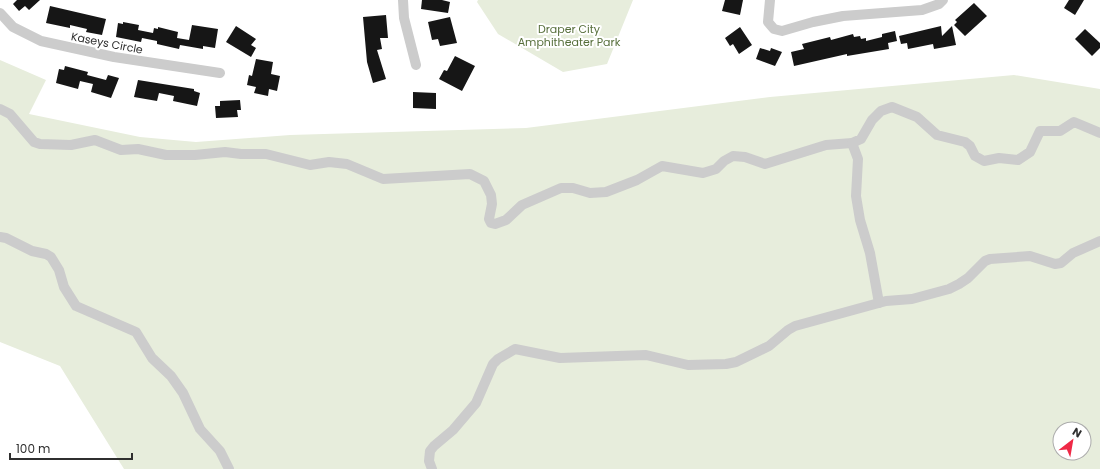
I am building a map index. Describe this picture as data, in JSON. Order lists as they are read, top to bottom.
{
  "streets": {
    "street": ["Kaseys Circle"]
  },
  "parks": ["Draper City Amphitheater Park"],
  "scale_bar": "100 m",
  "north": "top right"
}
